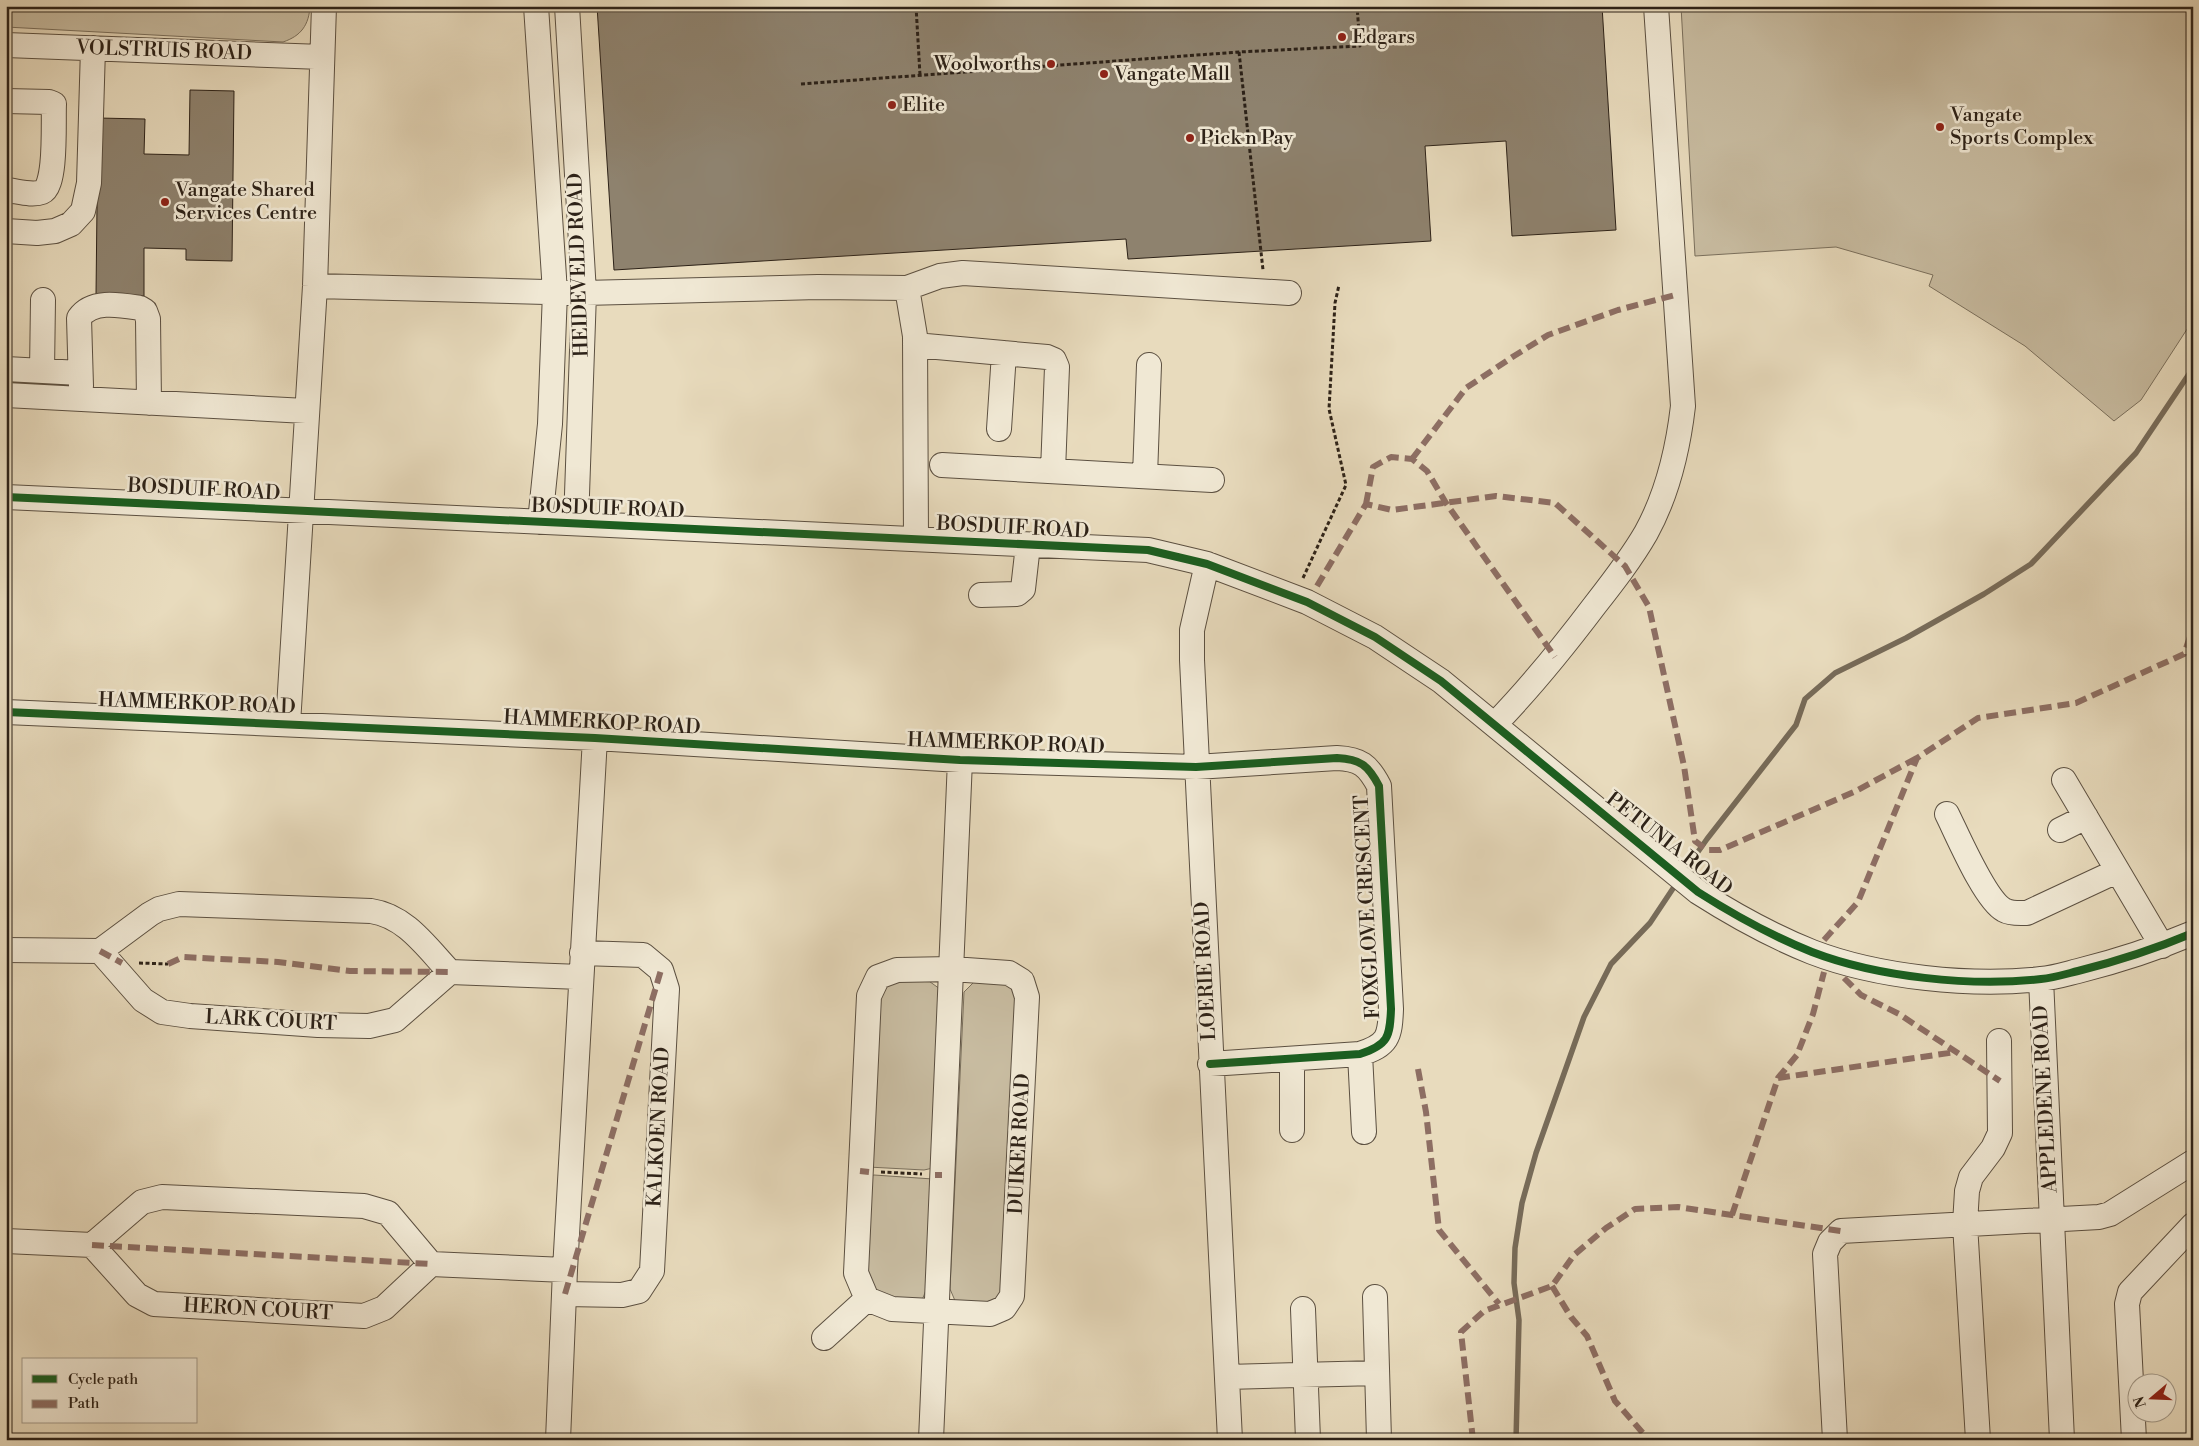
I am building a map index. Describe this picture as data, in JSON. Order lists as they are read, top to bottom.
{
  "streets": {
    "street": [
      "VOLSTRUIS ROAD",
      "HEIDEVELD ROAD",
      "BOSDUIF ROAD",
      "HAMMERKOP ROAD",
      "PETUNIA ROAD",
      "FOXGLOVE CRESCENT",
      "LOERIE ROAD",
      "LARK COURT",
      "APPLEDENE ROAD",
      "KALKOEN ROAD",
      "DUIKER ROAD",
      "HERON COURT"
    ]
  },
  "crossings": [
    ["HEIDEVELD ROAD", "BOSDUIF ROAD"],
    ["BOSDUIF ROAD", "PETUNIA ROAD"],
    ["BOSDUIF ROAD", "LOERIE ROAD"],
    ["HAMMERKOP ROAD", "FOXGLOVE CRESCENT"],
    ["HAMMERKOP ROAD", "LOERIE ROAD"],
    ["PETUNIA ROAD", "LOERIE ROAD"],
    ["PETUNIA ROAD", "APPLEDENE ROAD"],
    ["FOXGLOVE CRESCENT", "LOERIE ROAD"]
  ],
  "places": [
    "Edgars",
    "Woolworths",
    "Vangate Mall",
    "Elite",
    "Vangate Sports Complex",
    "Pick n Pay",
    "Vangate Shared Services Centre"
  ],
  "legend": ["Cycle path", "Path"],
  "north": "left"
}
